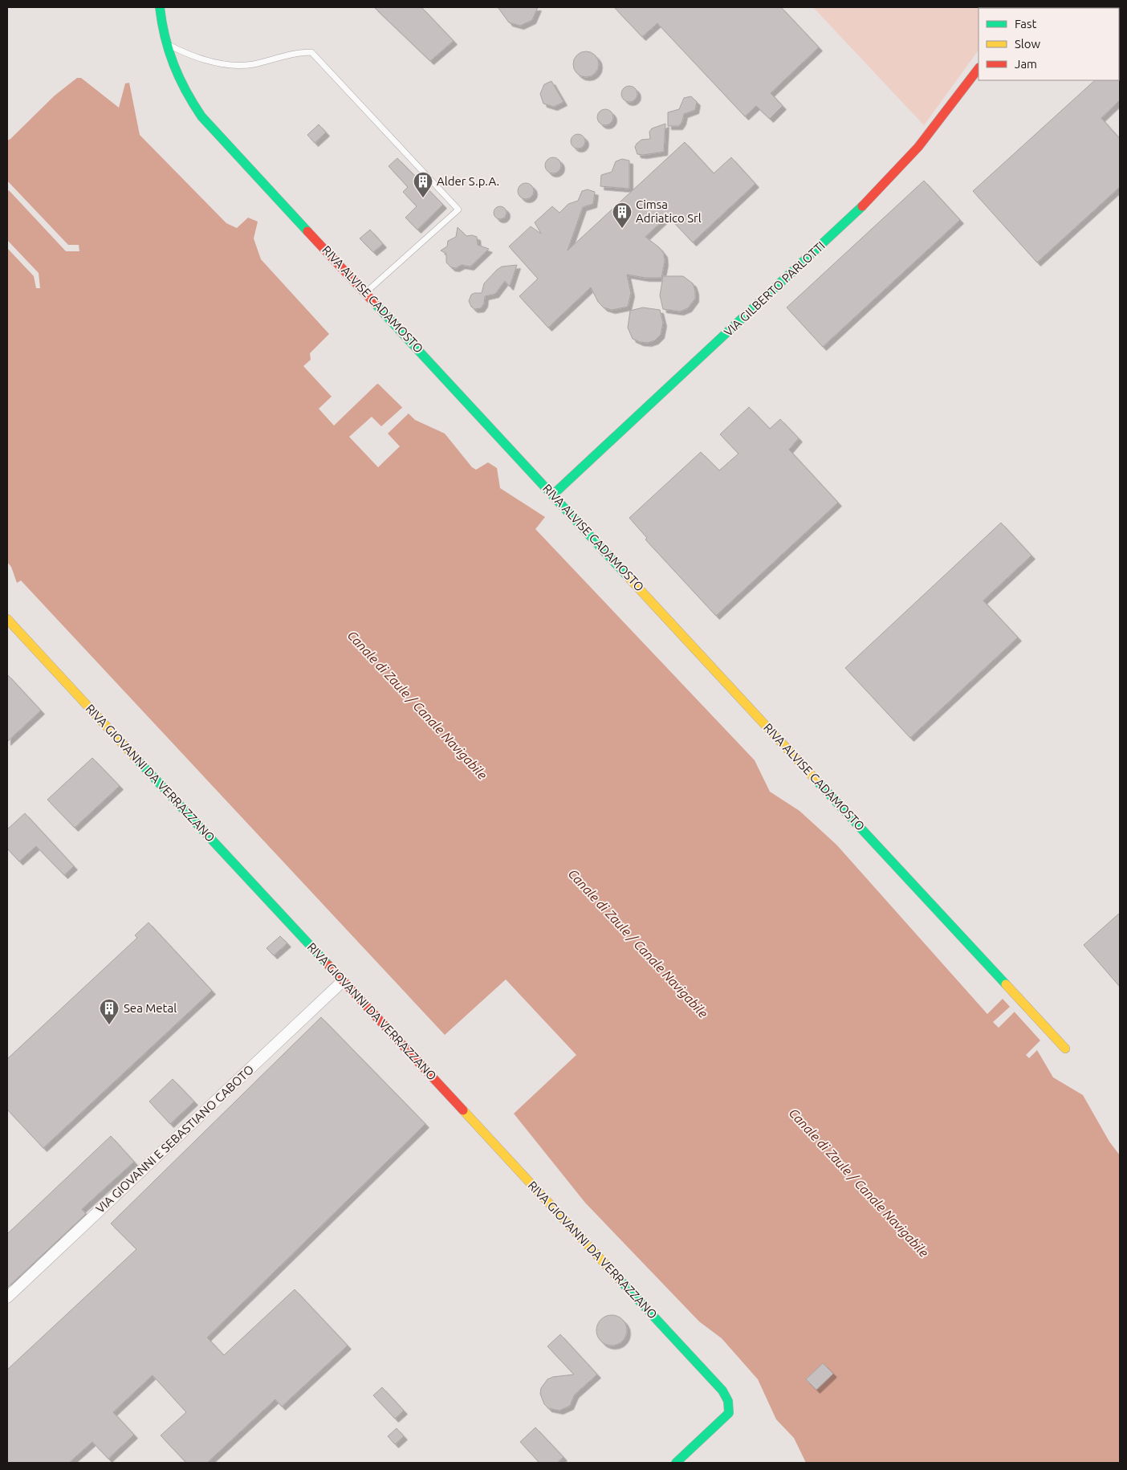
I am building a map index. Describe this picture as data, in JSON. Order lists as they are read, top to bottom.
{
  "streets": {
    "street": [
      "VIA GILBERTO PARLOTTI",
      "RIVA ALVISE CADAMOSTO",
      "RIVA GIOVANNI DA VERRAZZANO",
      "VIA GIOVANNI E SEBASTIANO CABOTO"
    ]
  },
  "crossings": [
    ["VIA GILBERTO PARLOTTI", "RIVA ALVISE CADAMOSTO"],
    ["RIVA GIOVANNI DA VERRAZZANO", "VIA GIOVANNI E SEBASTIANO CABOTO"]
  ],
  "water": ["Canale di Zaule / Canale Navigabile"],
  "places": {
    "building": ["Alder S.p.A.", "Cimsa Adriatico Srl", "Sea Metal"]
  },
  "legend": ["Fast", "Slow", "Jam"]
}
